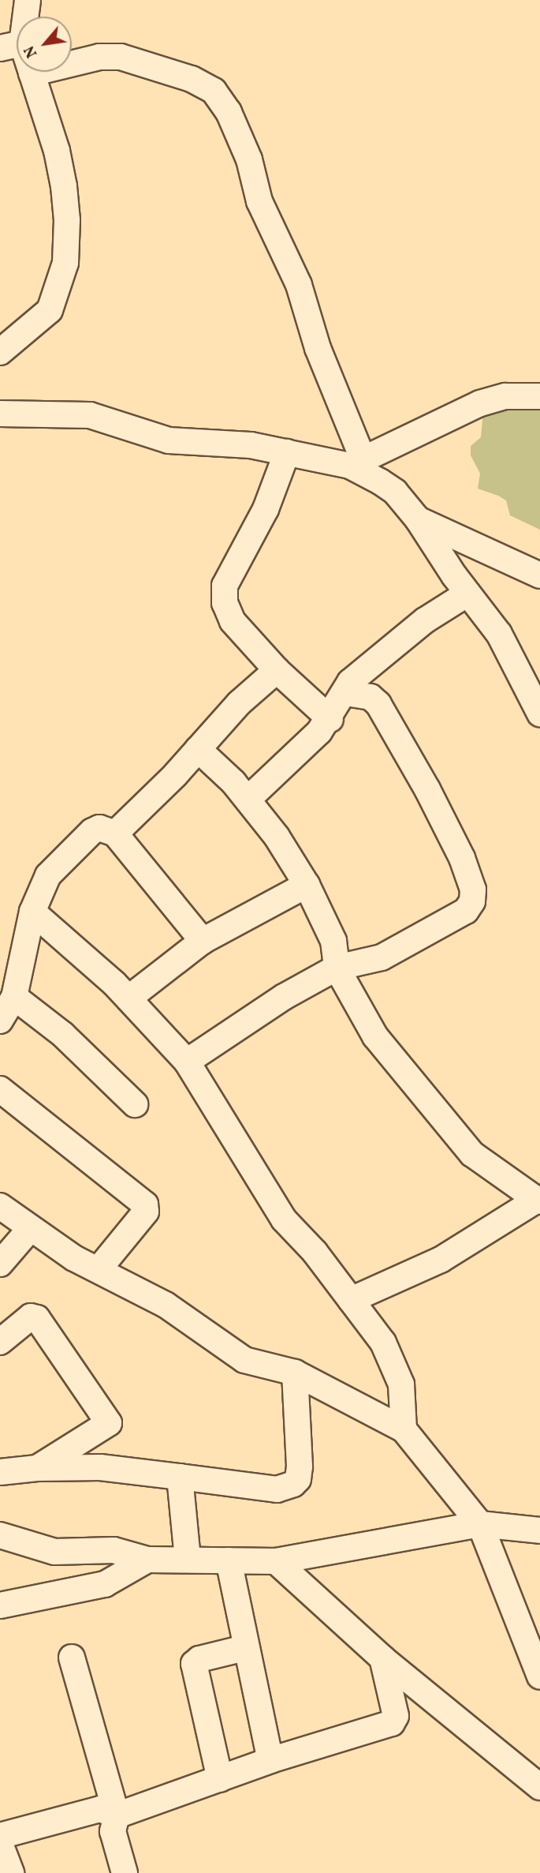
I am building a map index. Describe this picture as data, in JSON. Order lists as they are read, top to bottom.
{
  "north": "bottom left"
}
